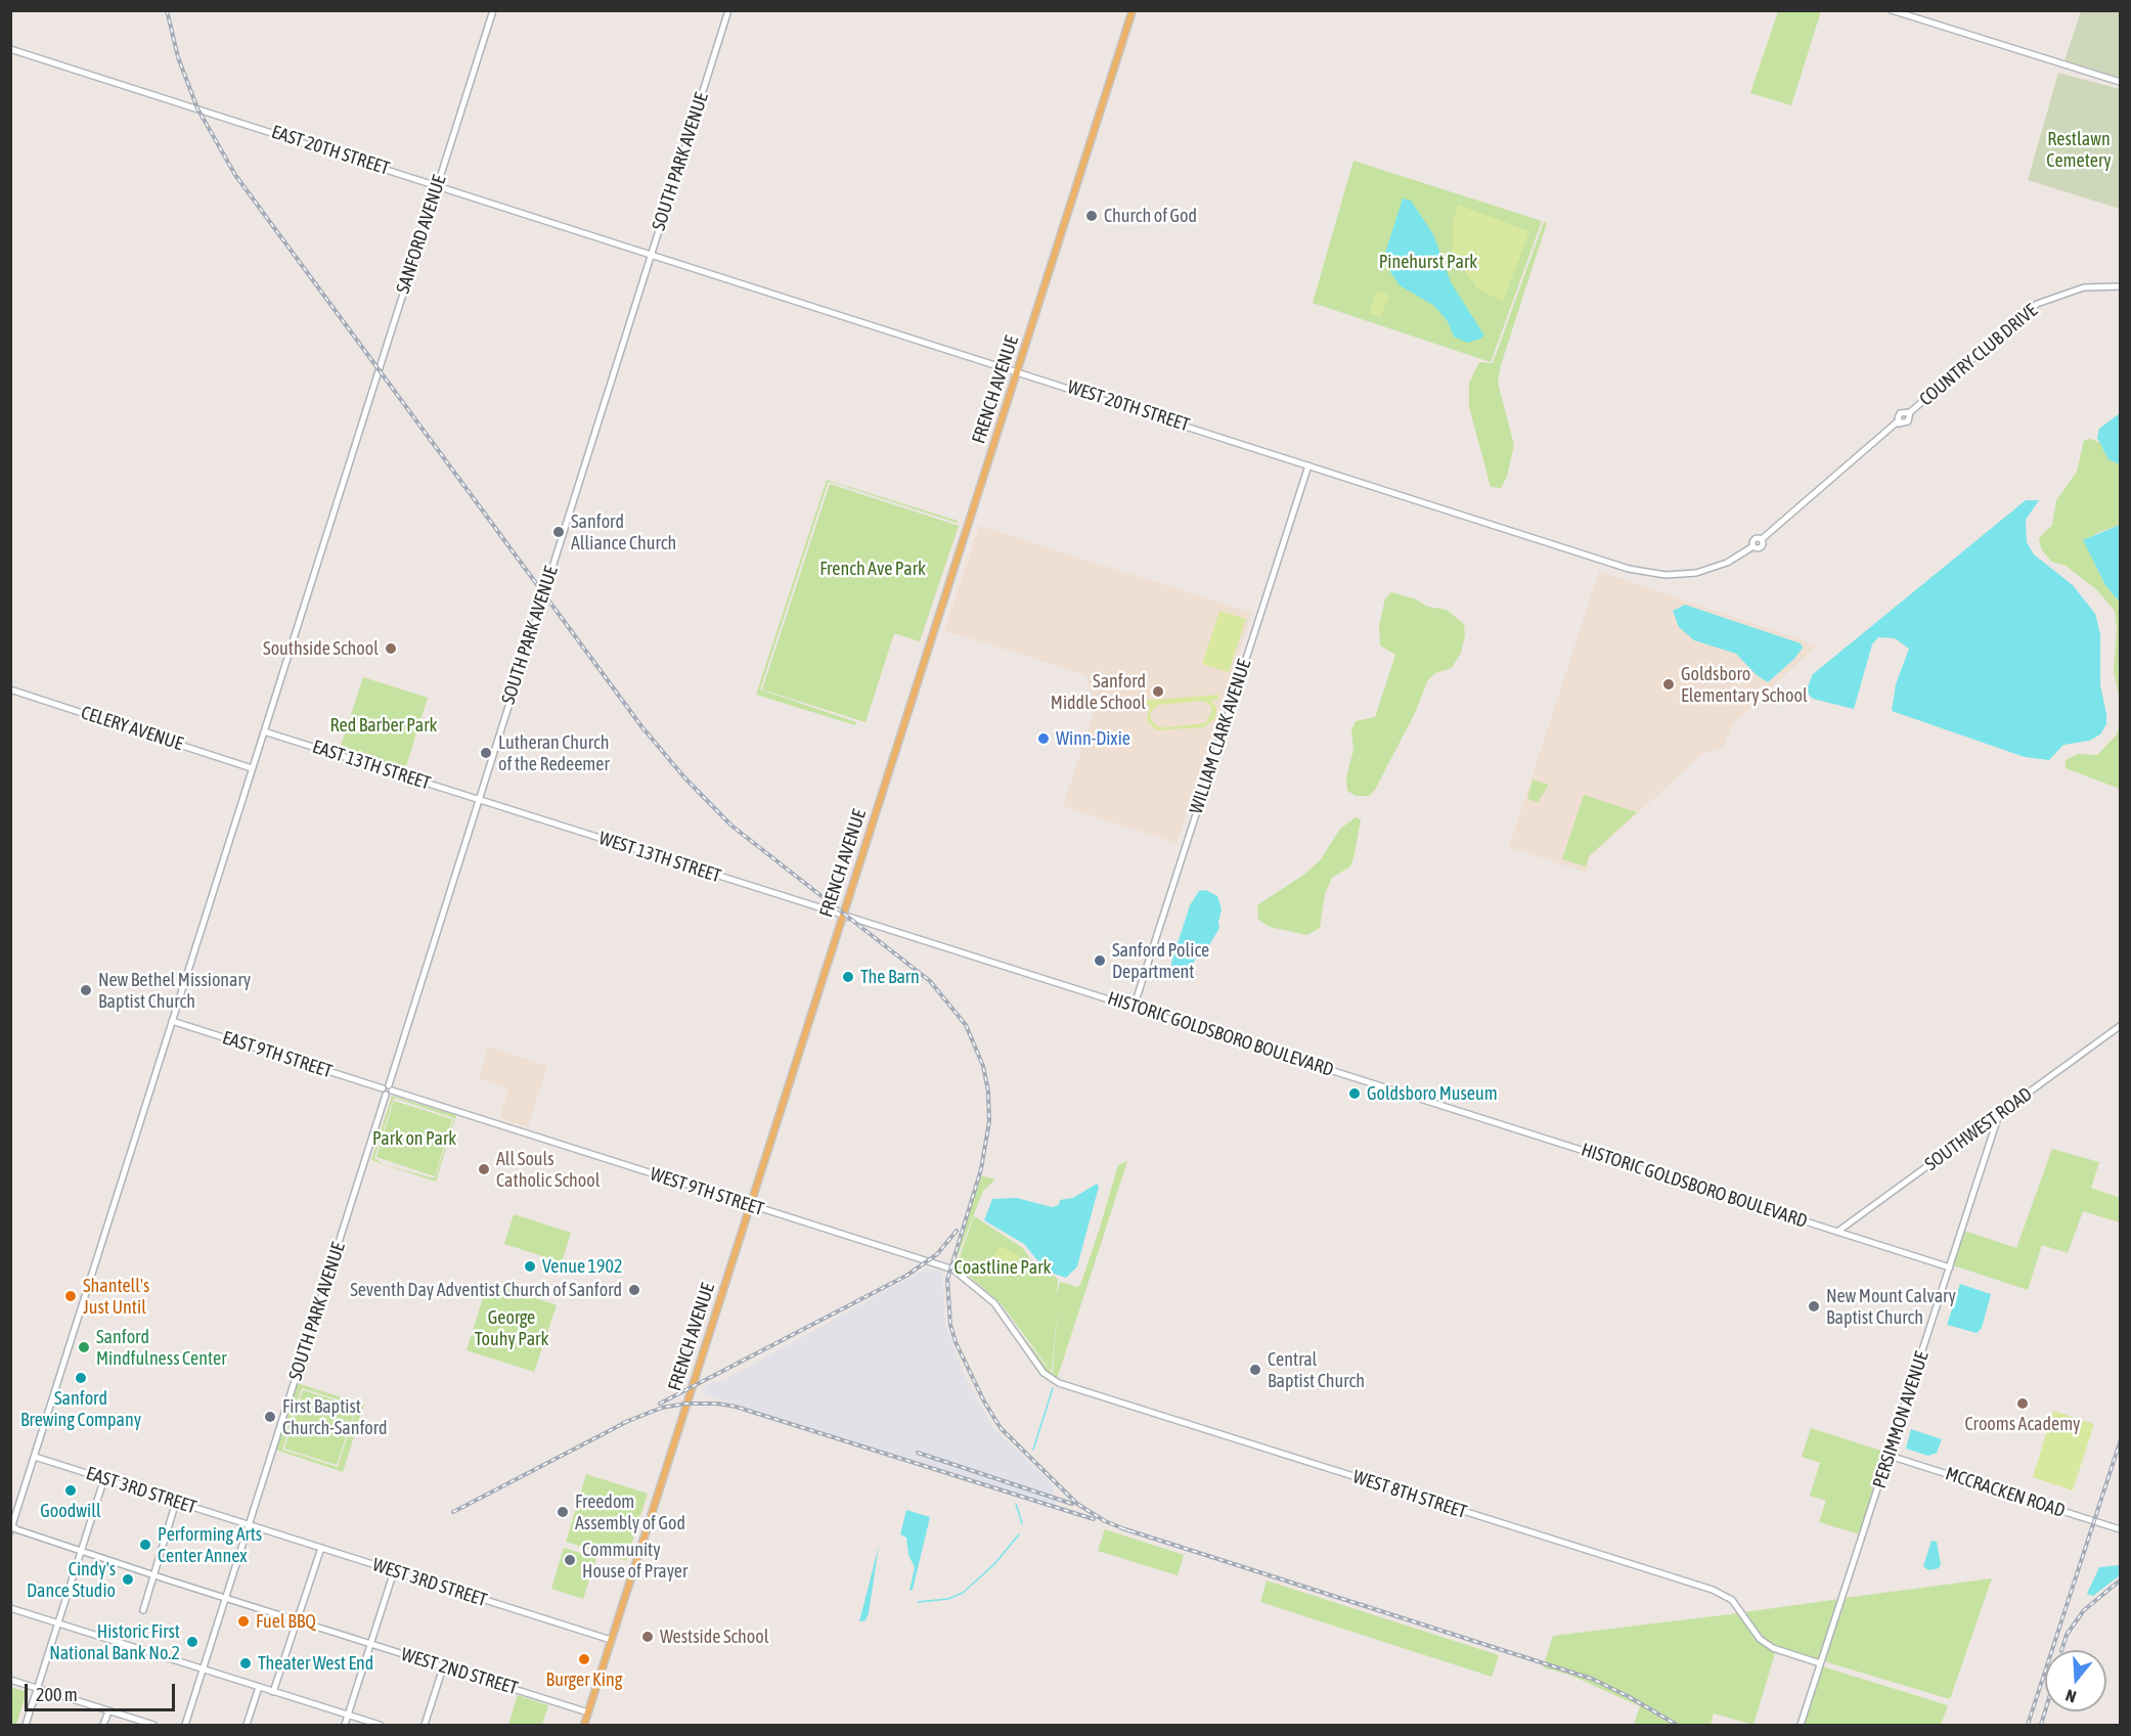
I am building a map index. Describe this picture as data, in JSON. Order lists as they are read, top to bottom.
{
  "streets": {
    "main road": ["FRENCH AVENUE"],
    "street": [
      "EAST 20TH STREET",
      "SOUTH PARK AVENUE",
      "SANFORD AVENUE",
      "COUNTRY CLUB DRIVE",
      "WEST 20TH STREET",
      "CELERY AVENUE",
      "WILLIAM CLARK AVENUE",
      "EAST 13TH STREET",
      "WEST 13TH STREET",
      "HISTORIC GOLDSBORO BOULEVARD",
      "EAST 9TH STREET",
      "SOUTHWEST ROAD",
      "WEST 9TH STREET",
      "PERSIMMON AVENUE",
      "EAST 3RD STREET",
      "MCCRACKEN ROAD",
      "WEST 8TH STREET",
      "WEST 3RD STREET",
      "WEST 2ND STREET"
    ]
  },
  "crossings": [
    ["EAST 20TH STREET", "SOUTH PARK AVENUE"],
    ["EAST 20TH STREET", "SANFORD AVENUE"],
    ["EAST 20TH STREET", "WEST 20TH STREET"],
    ["SOUTH PARK AVENUE", "WEST 20TH STREET"],
    ["SOUTH PARK AVENUE", "EAST 13TH STREET"],
    ["SOUTH PARK AVENUE", "WEST 13TH STREET"],
    ["SOUTH PARK AVENUE", "EAST 9TH STREET"],
    ["SOUTH PARK AVENUE", "WEST 9TH STREET"],
    ["SOUTH PARK AVENUE", "EAST 3RD STREET"],
    ["SOUTH PARK AVENUE", "WEST 3RD STREET"],
    ["SOUTH PARK AVENUE", "WEST 2ND STREET"],
    ["SANFORD AVENUE", "CELERY AVENUE"],
    ["SANFORD AVENUE", "EAST 13TH STREET"],
    ["SANFORD AVENUE", "EAST 9TH STREET"],
    ["SANFORD AVENUE", "EAST 3RD STREET"],
    ["SANFORD AVENUE", "WEST 2ND STREET"],
    ["COUNTRY CLUB DRIVE", "WEST 20TH STREET"],
    ["FRENCH AVENUE", "WEST 20TH STREET"],
    ["FRENCH AVENUE", "WEST 13TH STREET"],
    ["FRENCH AVENUE", "HISTORIC GOLDSBORO BOULEVARD"],
    ["FRENCH AVENUE", "WEST 9TH STREET"],
    ["FRENCH AVENUE", "WEST 3RD STREET"],
    ["FRENCH AVENUE", "WEST 2ND STREET"],
    ["WEST 20TH STREET", "WILLIAM CLARK AVENUE"],
    ["WILLIAM CLARK AVENUE", "HISTORIC GOLDSBORO BOULEVARD"],
    ["EAST 13TH STREET", "WEST 13TH STREET"],
    ["WEST 13TH STREET", "HISTORIC GOLDSBORO BOULEVARD"],
    ["HISTORIC GOLDSBORO BOULEVARD", "SOUTHWEST ROAD"],
    ["HISTORIC GOLDSBORO BOULEVARD", "PERSIMMON AVENUE"],
    ["EAST 9TH STREET", "WEST 9TH STREET"],
    ["SOUTHWEST ROAD", "PERSIMMON AVENUE"],
    ["WEST 9TH STREET", "WEST 8TH STREET"],
    ["PERSIMMON AVENUE", "MCCRACKEN ROAD"],
    ["PERSIMMON AVENUE", "WEST 8TH STREET"],
    ["EAST 3RD STREET", "WEST 3RD STREET"]
  ],
  "parks": [
    "Restlawn Cemetery",
    "Pinehurst Park",
    "French Ave Park",
    "Red Barber Park",
    "Park on Park",
    "Coastline Park",
    "George Touhy Park"
  ],
  "places": [
    "Church of God",
    "Sanford Alliance Church",
    "Southside School",
    "Goldsboro Elementary School",
    "Sanford Middle School",
    "Winn-Dixie",
    "Lutheran Church of the Redeemer",
    "Sanford Police Department",
    "The Barn",
    "New Bethel Missionary Baptist Church",
    "Goldsboro Museum",
    "All Souls Catholic School",
    "Venue 1902",
    "Seventh Day Adventist Church of Sanford",
    "Shantell's Just Until",
    "New Mount Calvary Baptist Church",
    "Sanford Mindfulness Center",
    "Central Baptist Church",
    "Sanford Brewing Company",
    "Crooms Academy",
    "First Baptist Church-Sanford",
    "Goodwill",
    "Freedom Assembly of God",
    "Performing Arts Center Annex",
    "Community House of Prayer",
    "Cindy's Dance Studio",
    "Fuel BBQ",
    "Westside School",
    "Historic First National Bank No.2",
    "Burger King",
    "Theater West End"
  ],
  "scale_bar": "200 m",
  "north": "bottom"
}
